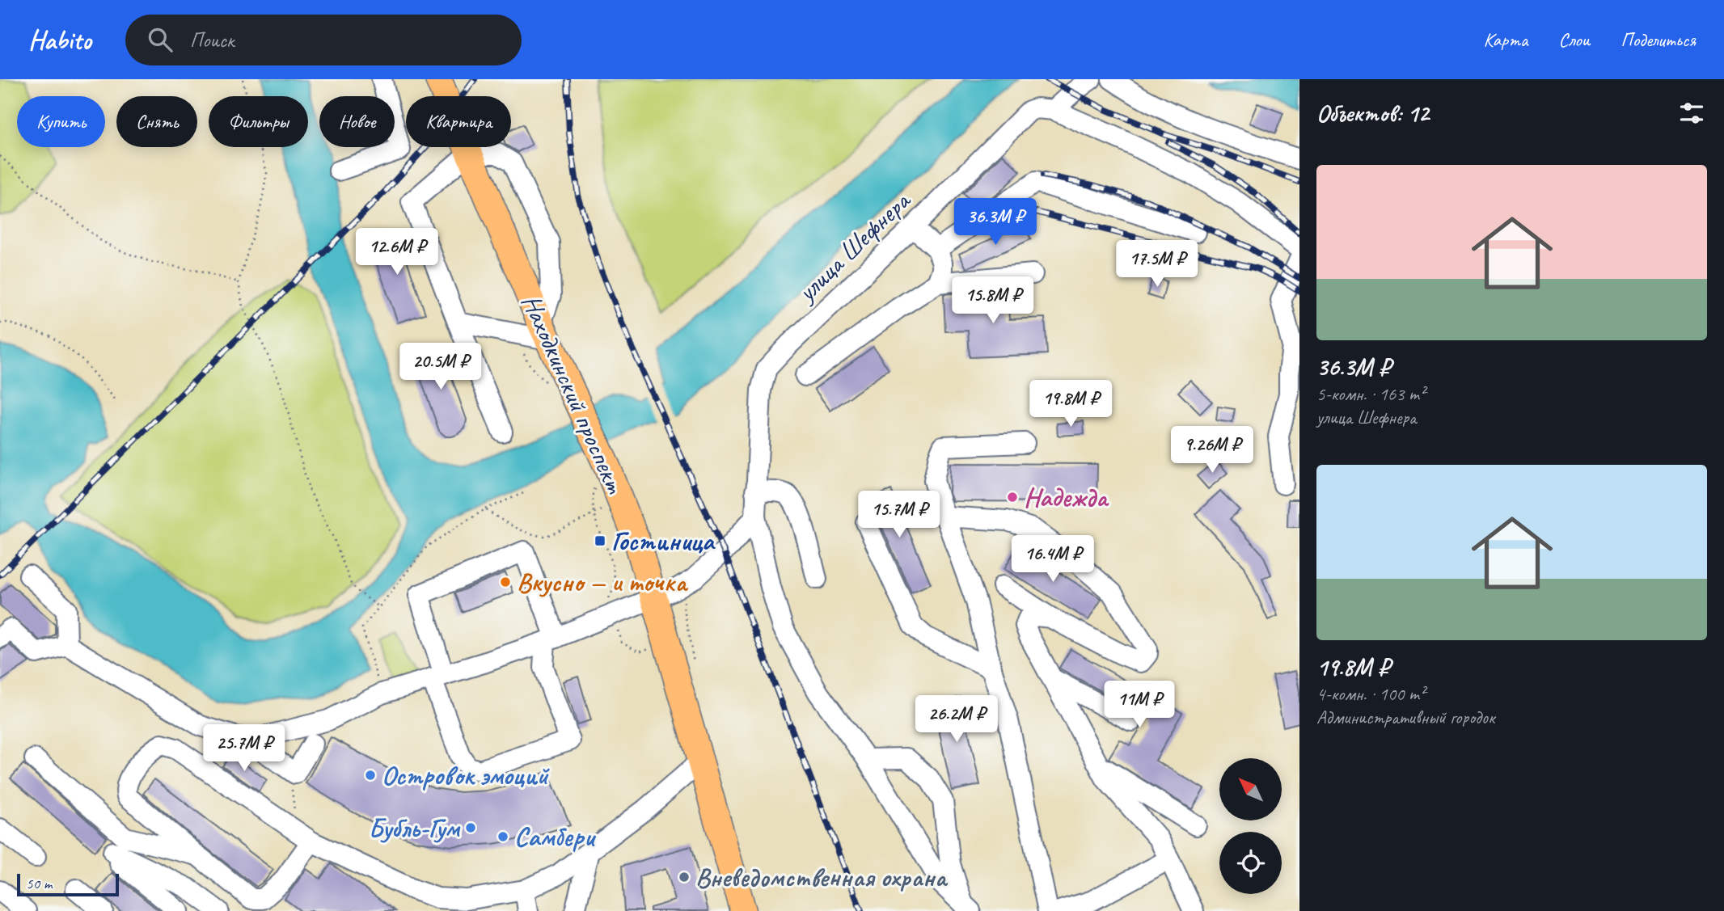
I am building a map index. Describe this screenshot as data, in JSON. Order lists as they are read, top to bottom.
{
  "streets": {
    "main road": ["Находкинский проспект"],
    "street": ["улица Шефнера"]
  },
  "places": {
    "other": [
      "Надежда",
      "Вкусно — и точка",
      "Островок эмоций",
      "Бубль-Гум",
      "Самбери",
      "Вневедомственная охрана"
    ],
    "transit": ["Гостиница"]
  },
  "scale_bar": "50 m",
  "north": "top left",
  "page": {
    "header": "Habito",
    "search": "Поиск",
    "nav": ["Карта", "Слои", "Поделиться"],
    "heading": "Объектов: 12",
    "chip": [
      "Купить",
      "Снять",
      "Фильтры",
      "Новое",
      "Квартира"
    ],
    "list": [
      {
        "name": "36.3M ₽",
        "note": "5-комн. · 163 m² · улица Шефнера"
      },
      {
        "name": "19.8M ₽",
        "note": "4-комн. · 100 m² · Административный городок"
      }
    ],
    "price": [
      "36.3M ₽",
      "12.6M ₽",
      "17.5M ₽",
      "15.8M ₽",
      "20.5M ₽",
      "19.8M ₽",
      "9.26M ₽",
      "15.7M ₽",
      "16.4M ₽",
      "11M ₽",
      "26.2M ₽",
      "25.7M ₽"
    ],
    "scale": "50 m"
  }
}
